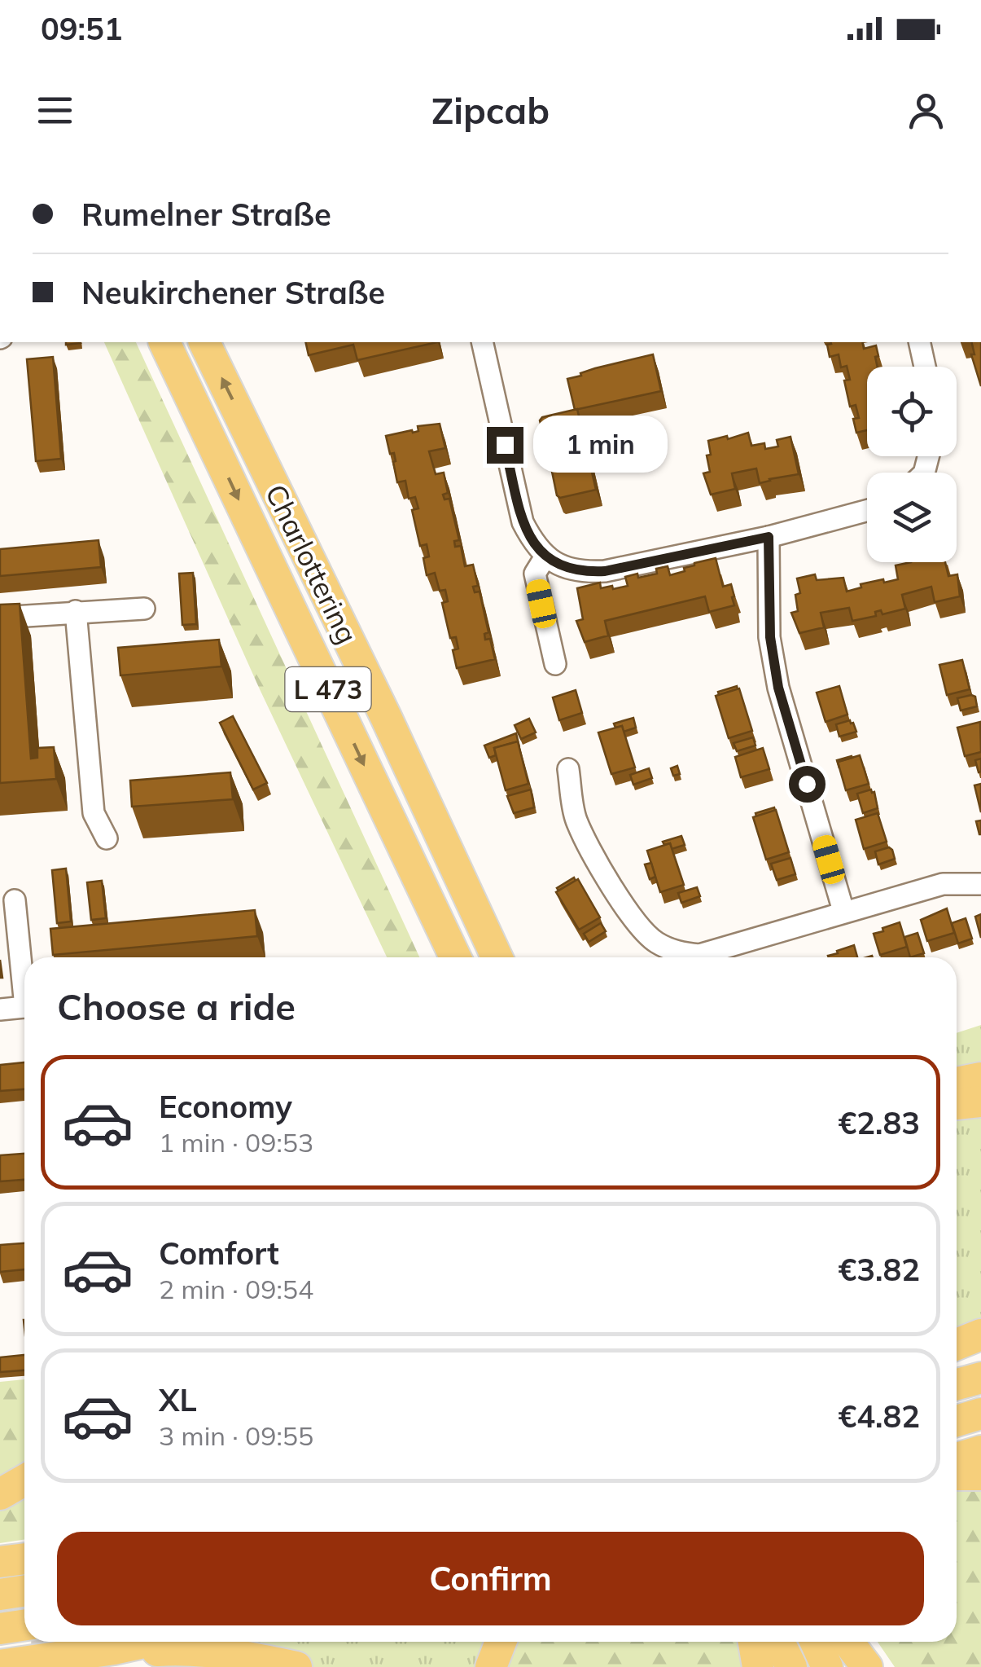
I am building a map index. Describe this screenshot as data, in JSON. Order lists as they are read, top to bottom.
{
  "streets": {
    "highway": ["Charlottering", "L 473"]
  },
  "page": {
    "status": "09:51",
    "header": "Zipcab",
    "banner": ["Rumelner Straße", "Neukirchener Straße"],
    "bubble": "1 min",
    "heading": "Choose a ride",
    "list": [
      {
        "name": "Economy",
        "note": "1 min · 09:53",
        "value": "€2.83"
      },
      {
        "name": "Comfort",
        "note": "2 min · 09:54",
        "value": "€3.82"
      },
      {
        "name": "XL",
        "note": "3 min · 09:55",
        "value": "€4.82"
      }
    ],
    "buttons": "Confirm"
  }
}
